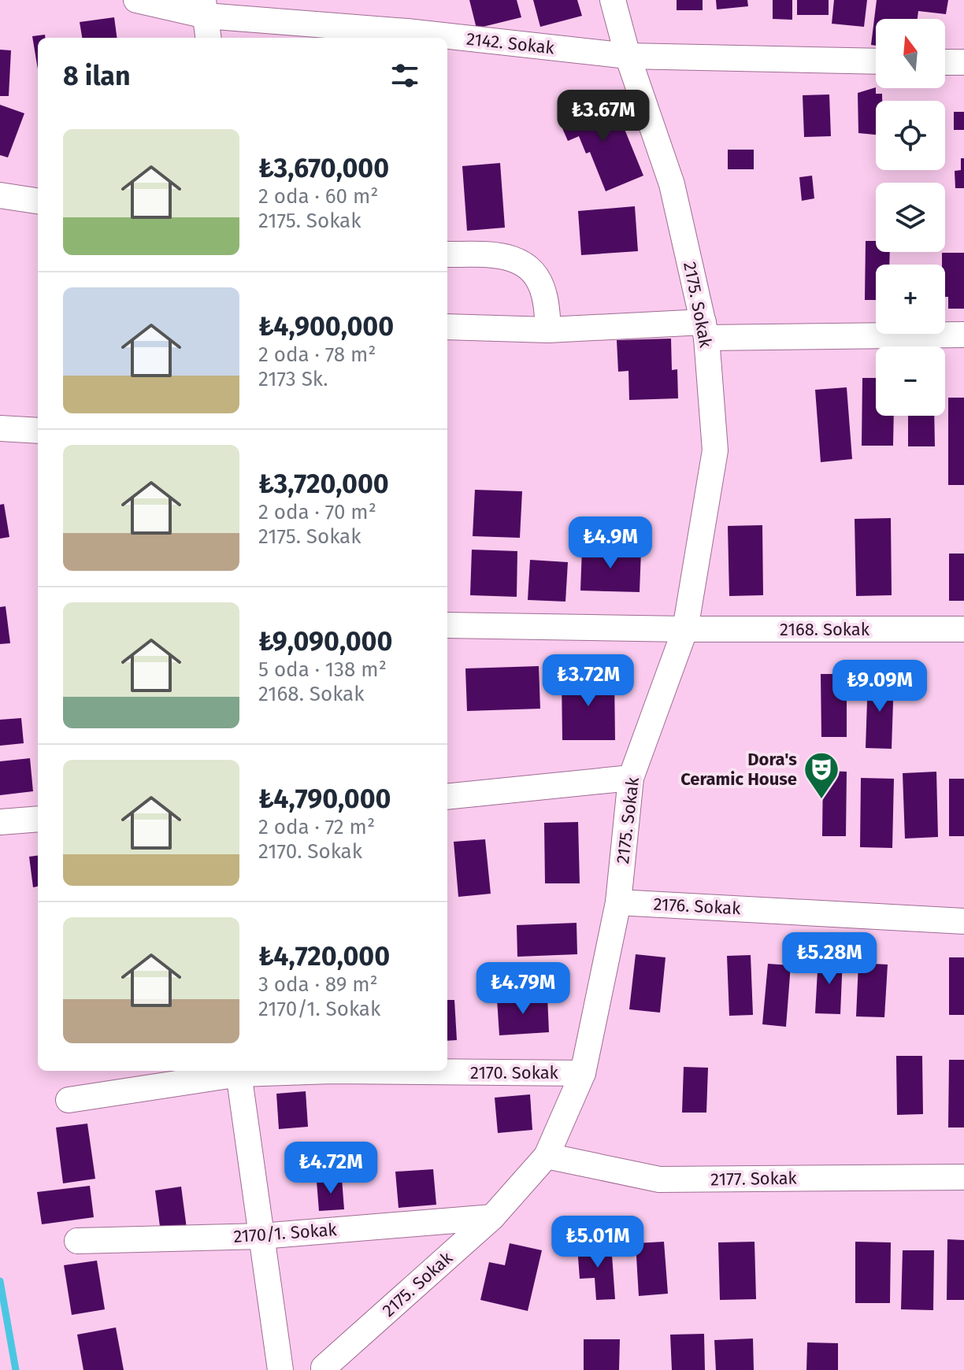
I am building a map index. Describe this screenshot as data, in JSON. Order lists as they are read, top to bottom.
{
  "streets": {
    "street": [
      "2142. Sokak",
      "2175. Sokak",
      "2168. Sokak",
      "2176. Sokak",
      "2170. Sokak",
      "2177. Sokak",
      "2170/1. Sokak"
    ]
  },
  "crossings": [
    ["2142. Sokak", "2175. Sokak"],
    ["2175. Sokak", "2168. Sokak"],
    ["2175. Sokak", "2176. Sokak"],
    ["2175. Sokak", "2170. Sokak"],
    ["2175. Sokak", "2177. Sokak"],
    ["2175. Sokak", "2170/1. Sokak"]
  ],
  "places": {
    "theatre": ["Dora's Ceramic House"]
  },
  "north": "top",
  "page": {
    "map_buttons": ["+", "−"],
    "heading": "8 ilan",
    "price": [
      "₺3.67M",
      "₺4.9M",
      "₺3.72M",
      "₺9.09M",
      "₺5.28M",
      "₺4.79M",
      "₺4.72M",
      "₺5.01M"
    ],
    "list": [
      {
        "name": "₺3,670,000",
        "note": "2 oda · 60 m² · 2175. Sokak"
      },
      {
        "name": "₺4,900,000",
        "note": "2 oda · 78 m² · 2173 Sk."
      },
      {
        "name": "₺3,720,000",
        "note": "2 oda · 70 m² · 2175. Sokak"
      },
      {
        "name": "₺9,090,000",
        "note": "5 oda · 138 m² · 2168. Sokak"
      },
      {
        "name": "₺4,790,000",
        "note": "2 oda · 72 m² · 2170. Sokak"
      },
      {
        "name": "₺4,720,000",
        "note": "3 oda · 89 m² · 2170/1. Sokak"
      }
    ]
  }
}
